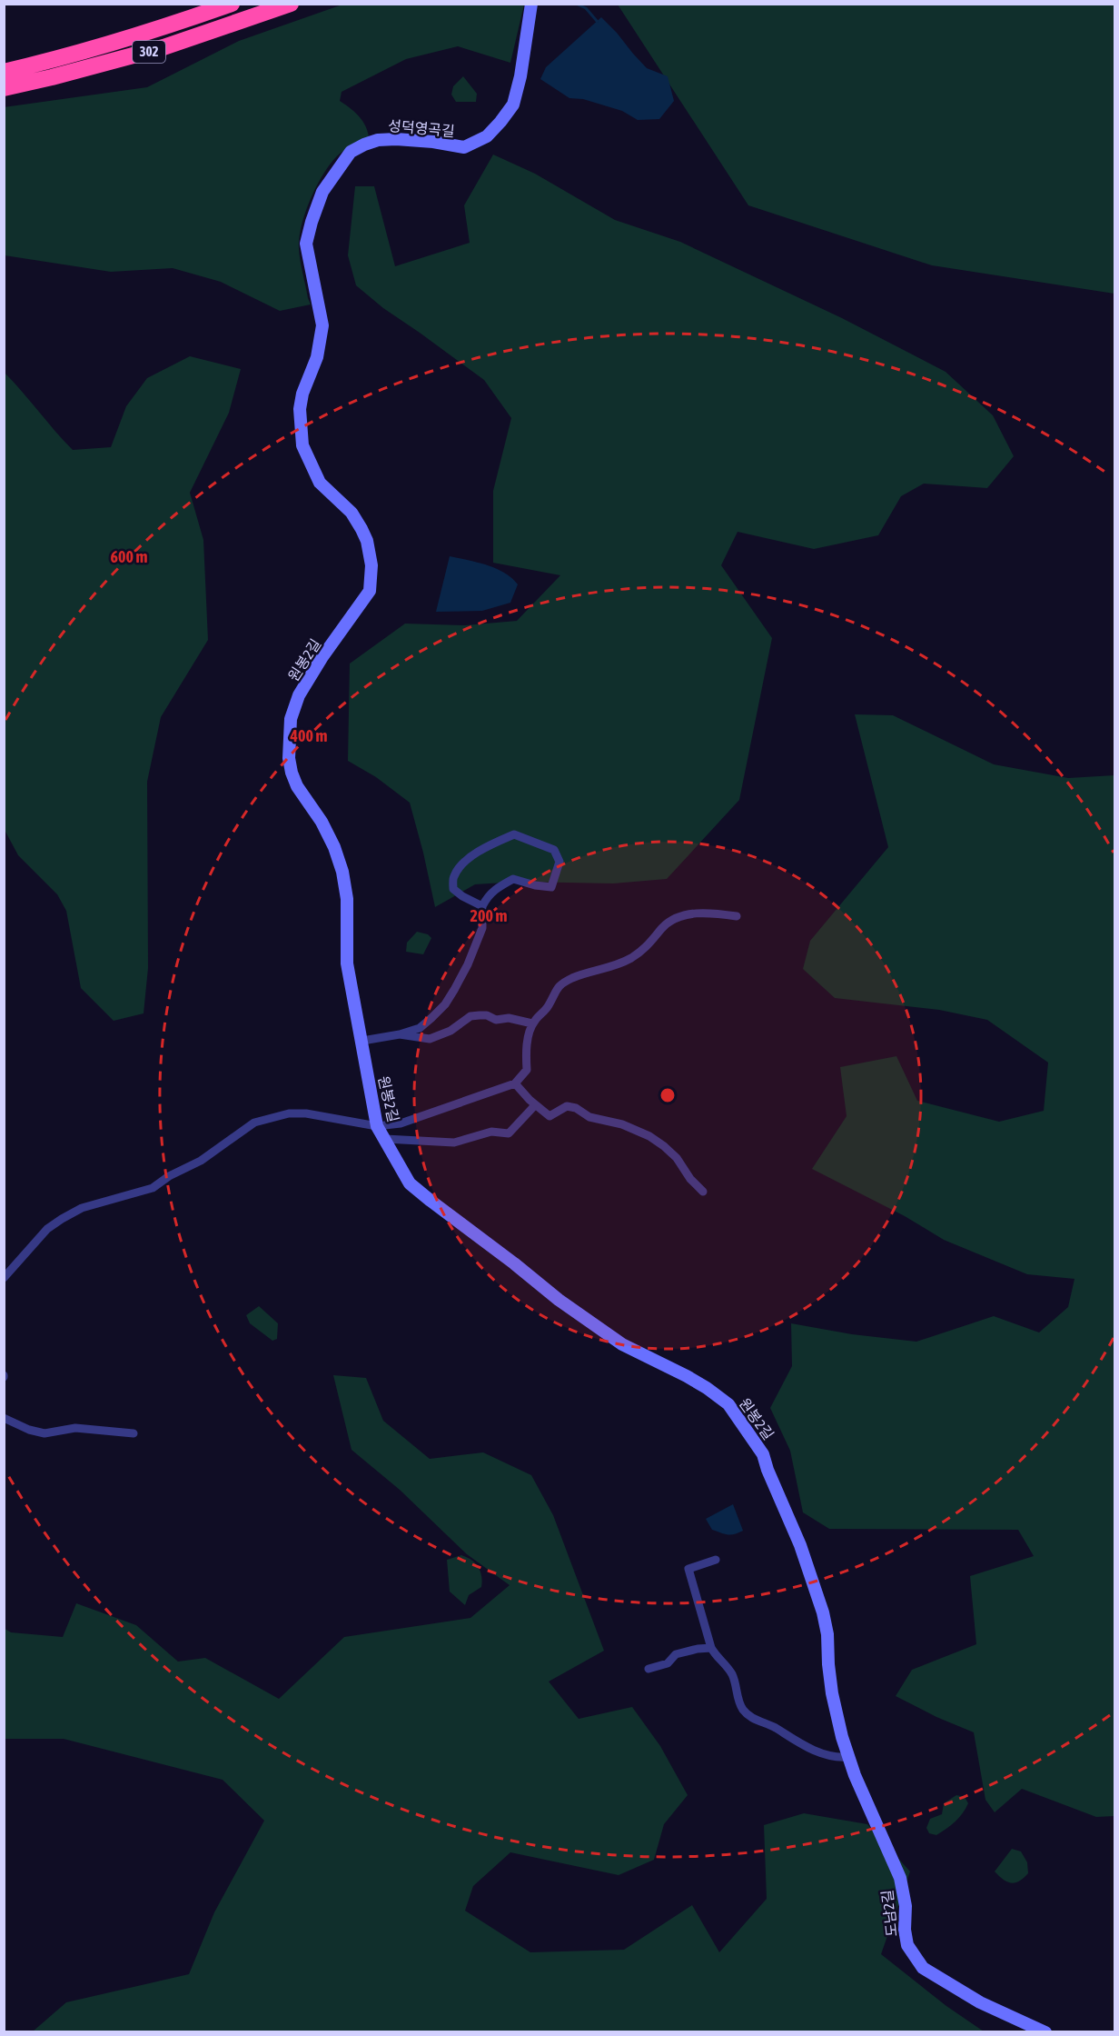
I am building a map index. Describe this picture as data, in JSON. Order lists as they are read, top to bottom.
{
  "streets": {
    "highway": ["302"],
    "main road": ["성덕영곡길", "원봉2길", "도남2길"]
  },
  "crossings": [
    ["성덕영곡길", "원봉2길"],
    ["원봉2길", "도남2길"]
  ],
  "rings": ["600 m", "400 m", "200 m"]
}
